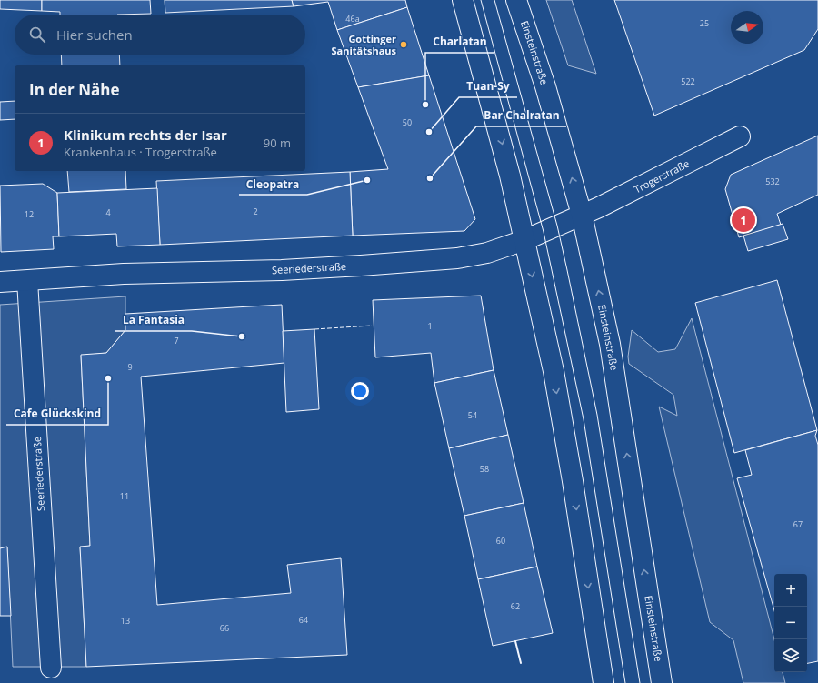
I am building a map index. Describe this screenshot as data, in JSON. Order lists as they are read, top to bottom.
{
  "streets": {
    "main road": ["Einsteinstraße", "Trogerstraße", "Seeriederstraße"]
  },
  "crossings": [
    ["Einsteinstraße", "Trogerstraße"],
    ["Einsteinstraße", "Seeriederstraße"],
    ["Trogerstraße", "Seeriederstraße"]
  ],
  "places": [
    "Gottinger Sanitätshaus",
    "Charlatan",
    "Tuan-Sy",
    "Bar Chalratan",
    "Cleopatra",
    "La Fantasia",
    "Cafe Glückskind"
  ],
  "house_numbers": [
    "46a",
    "25",
    "522",
    "50",
    "532",
    "2",
    "4",
    "12",
    "1",
    "7",
    "9",
    "54",
    "58",
    "11",
    "67",
    "60",
    "62",
    "64",
    "13",
    "66"
  ],
  "north": "right",
  "page": {
    "search": "Hier suchen",
    "heading": "In der Nähe",
    "list": [
      {
        "mark": "1",
        "name": "Klinikum rechts der Isar",
        "note": "Krankenhaus · Trogerstraße",
        "value": "90 m"
      }
    ],
    "pins": "1",
    "map_buttons": ["+", "−"]
  }
}
